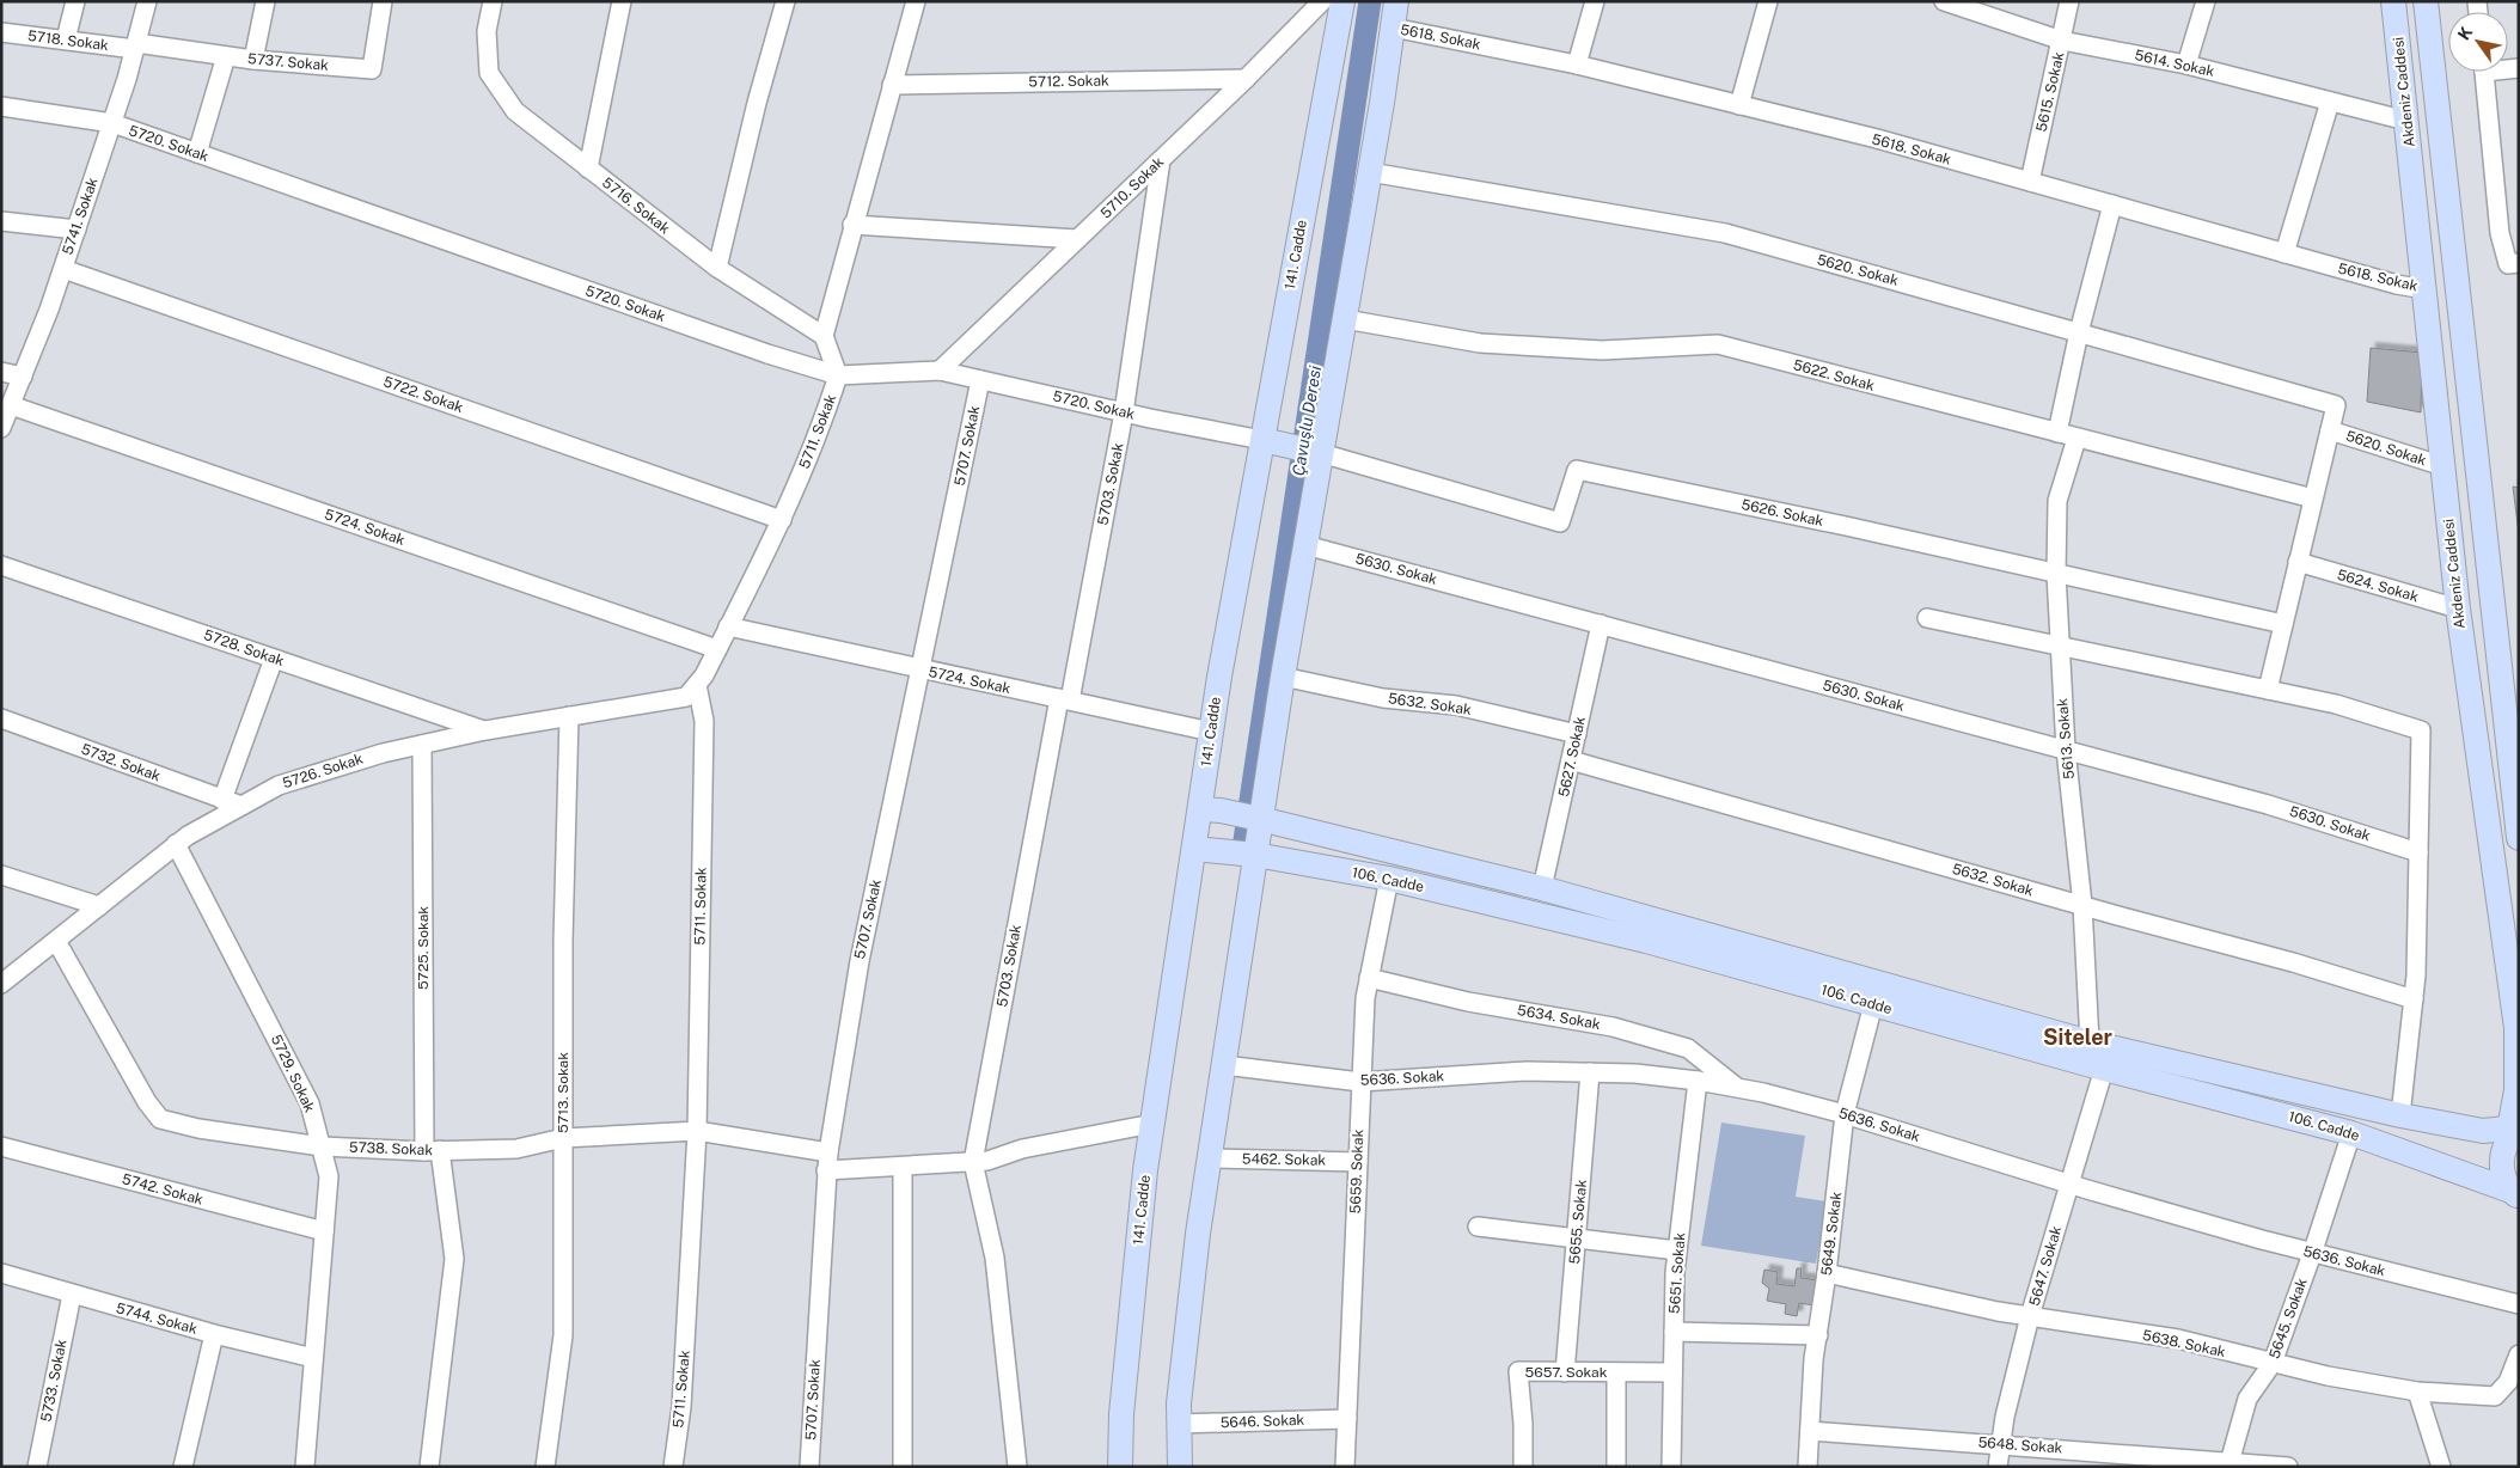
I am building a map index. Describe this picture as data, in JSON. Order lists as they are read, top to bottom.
{
  "streets": {
    "main road": ["Akdeniz Caddesi", "141. Cadde", "106. Cadde"],
    "street": [
      "5618. Sokak",
      "5718. Sokak",
      "5737. Sokak",
      "5614. Sokak",
      "5712. Sokak",
      "5615. Sokak",
      "5720. Sokak",
      "5710. Sokak",
      "5716. Sokak",
      "5741. Sokak",
      "5620. Sokak",
      "5622. Sokak",
      "5722. Sokak",
      "5711. Sokak",
      "5707. Sokak",
      "5703. Sokak",
      "5626. Sokak",
      "5724. Sokak",
      "5630. Sokak",
      "5624. Sokak",
      "5728. Sokak",
      "5632. Sokak",
      "5613. Sokak",
      "5627. Sokak",
      "5732. Sokak",
      "5726. Sokak",
      "5725. Sokak",
      "5634. Sokak",
      "5729. Sokak",
      "5636. Sokak",
      "5713. Sokak",
      "5738. Sokak",
      "5462. Sokak",
      "5659. Sokak",
      "5742. Sokak",
      "5655. Sokak",
      "5649. Sokak",
      "5647. Sokak",
      "5651. Sokak",
      "5744. Sokak",
      "5645. Sokak",
      "5638. Sokak",
      "5657. Sokak",
      "5733. Sokak",
      "5646. Sokak",
      "5648. Sokak"
    ]
  },
  "crossings": [
    ["5618. Sokak", "5615. Sokak"],
    ["5618. Sokak", "Akdeniz Caddesi"],
    ["5718. Sokak", "5737. Sokak"],
    ["5718. Sokak", "5741. Sokak"],
    ["5737. Sokak", "5741. Sokak"],
    ["5614. Sokak", "5615. Sokak"],
    ["5614. Sokak", "Akdeniz Caddesi"],
    ["5712. Sokak", "5710. Sokak"],
    ["Akdeniz Caddesi", "5620. Sokak"],
    ["Akdeniz Caddesi", "5624. Sokak"],
    ["Akdeniz Caddesi", "106. Cadde"],
    ["5720. Sokak", "5710. Sokak"],
    ["5720. Sokak", "5741. Sokak"],
    ["5720. Sokak", "141. Cadde"],
    ["5720. Sokak", "5711. Sokak"],
    ["5720. Sokak", "5707. Sokak"],
    ["5720. Sokak", "5703. Sokak"],
    ["5710. Sokak", "5703. Sokak"],
    ["5741. Sokak", "5722. Sokak"],
    ["5741. Sokak", "5724. Sokak"],
    ["141. Cadde", "5724. Sokak"],
    ["141. Cadde", "106. Cadde"],
    ["141. Cadde", "5738. Sokak"],
    ["5622. Sokak", "5613. Sokak"],
    ["5722. Sokak", "5711. Sokak"],
    ["5711. Sokak", "5724. Sokak"],
    ["5711. Sokak", "5726. Sokak"],
    ["5711. Sokak", "5738. Sokak"],
    ["5707. Sokak", "5724. Sokak"],
    ["5707. Sokak", "5738. Sokak"],
    ["5703. Sokak", "5724. Sokak"],
    ["5703. Sokak", "5738. Sokak"],
    ["5626. Sokak", "5613. Sokak"],
    ["5630. Sokak", "5613. Sokak"],
    ["5630. Sokak", "5627. Sokak"],
    ["5728. Sokak", "5726. Sokak"],
    ["5632. Sokak", "5613. Sokak"],
    ["5632. Sokak", "5627. Sokak"],
    ["5613. Sokak", "106. Cadde"],
    ["5627. Sokak", "106. Cadde"],
    ["5732. Sokak", "5726. Sokak"],
    ["5726. Sokak", "5725. Sokak"],
    ["5726. Sokak", "5729. Sokak"],
    ["5726. Sokak", "5713. Sokak"],
    ["5726. Sokak", "5738. Sokak"],
    ["106. Cadde", "5659. Sokak"],
    ["106. Cadde", "5649. Sokak"],
    ["106. Cadde", "5647. Sokak"],
    ["106. Cadde", "5645. Sokak"],
    ["5725. Sokak", "5738. Sokak"],
    ["5634. Sokak", "5636. Sokak"],
    ["5634. Sokak", "5659. Sokak"],
    ["5729. Sokak", "5738. Sokak"],
    ["5729. Sokak", "5742. Sokak"],
    ["5729. Sokak", "5744. Sokak"],
    ["5636. Sokak", "5659. Sokak"],
    ["5636. Sokak", "5655. Sokak"],
    ["5636. Sokak", "5649. Sokak"],
    ["5636. Sokak", "5647. Sokak"],
    ["5636. Sokak", "5651. Sokak"],
    ["5636. Sokak", "5645. Sokak"],
    ["5713. Sokak", "5738. Sokak"],
    ["5462. Sokak", "5659. Sokak"],
    ["5659. Sokak", "5646. Sokak"],
    ["5655. Sokak", "5657. Sokak"],
    ["5649. Sokak", "5638. Sokak"],
    ["5649. Sokak", "5648. Sokak"],
    ["5647. Sokak", "5638. Sokak"],
    ["5647. Sokak", "5648. Sokak"],
    ["5651. Sokak", "5657. Sokak"],
    ["5744. Sokak", "5733. Sokak"],
    ["5645. Sokak", "5638. Sokak"],
    ["5645. Sokak", "5648. Sokak"]
  ],
  "districts": ["Siteler"],
  "water": ["Çavuşlu Deresi"],
  "north": "top left"
}
